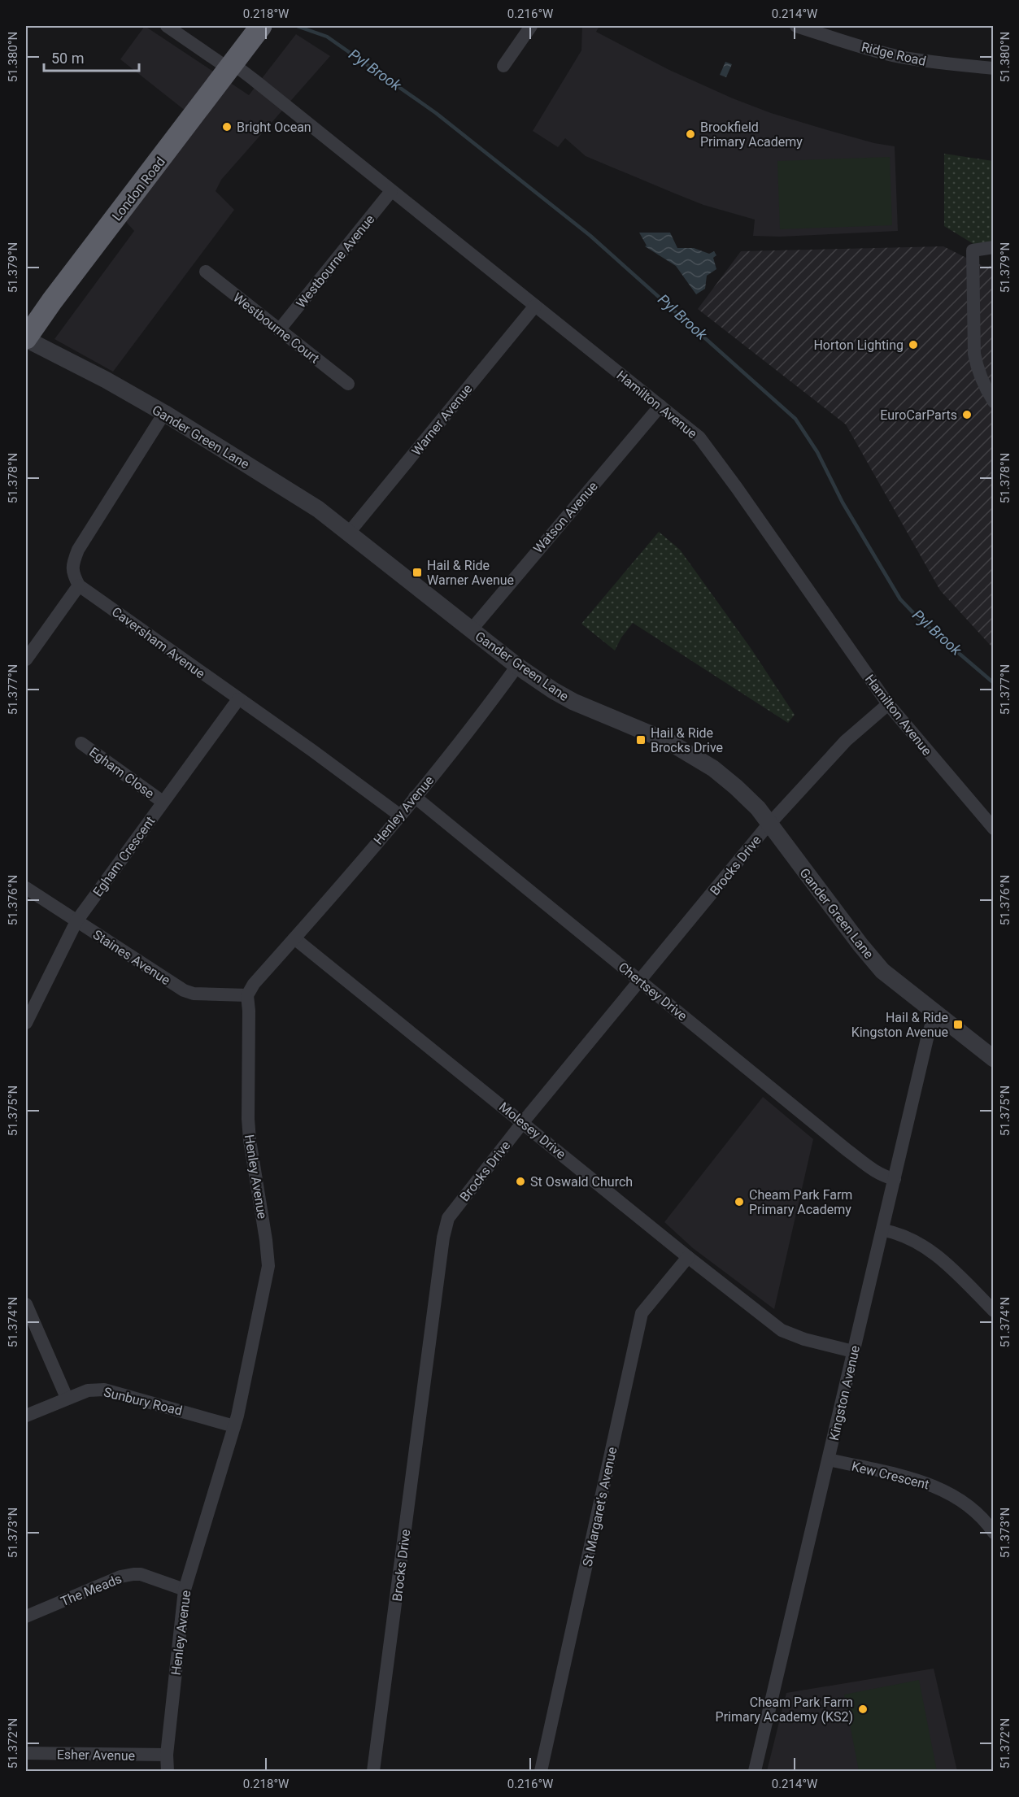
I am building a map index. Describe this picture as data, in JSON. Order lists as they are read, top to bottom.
{
  "streets": {
    "highway": ["London Road"],
    "street": [
      "Ridge Road",
      "Westbourne Avenue",
      "Westbourne Court",
      "Hamilton Avenue",
      "Warner Avenue",
      "Gander Green Lane",
      "Watson Avenue",
      "Caversham Avenue",
      "Egham Close",
      "Henley Avenue",
      "Egham Crescent",
      "Brocks Drive",
      "Staines Avenue",
      "Chertsey Drive",
      "Molesey Drive",
      "Kingston Avenue",
      "Sunbury Road",
      "Kew Crescent",
      "St Margaret's Avenue",
      "The Meads",
      "Esher Avenue"
    ]
  },
  "crossings": [
    ["London Road", "Hamilton Avenue"],
    ["London Road", "Gander Green Lane"],
    ["Westbourne Avenue", "Westbourne Court"],
    ["Westbourne Avenue", "Hamilton Avenue"],
    ["Hamilton Avenue", "Warner Avenue"],
    ["Hamilton Avenue", "Watson Avenue"],
    ["Hamilton Avenue", "Brocks Drive"],
    ["Warner Avenue", "Gander Green Lane"],
    ["Gander Green Lane", "Watson Avenue"],
    ["Gander Green Lane", "Henley Avenue"],
    ["Gander Green Lane", "Brocks Drive"],
    ["Gander Green Lane", "Kingston Avenue"],
    ["Caversham Avenue", "Henley Avenue"],
    ["Caversham Avenue", "Egham Crescent"],
    ["Egham Close", "Egham Crescent"],
    ["Henley Avenue", "Staines Avenue"],
    ["Henley Avenue", "Chertsey Drive"],
    ["Henley Avenue", "Molesey Drive"],
    ["Henley Avenue", "Sunbury Road"],
    ["Henley Avenue", "The Meads"],
    ["Henley Avenue", "Esher Avenue"],
    ["Egham Crescent", "Staines Avenue"],
    ["Brocks Drive", "Chertsey Drive"],
    ["Brocks Drive", "Molesey Drive"],
    ["Chertsey Drive", "Kingston Avenue"],
    ["Molesey Drive", "Kingston Avenue"],
    ["Molesey Drive", "St Margaret's Avenue"],
    ["Kingston Avenue", "Kew Crescent"]
  ],
  "water": ["Pyl Brook"],
  "places": {
    "other": [
      "Bright Ocean",
      "Brookfield Primary Academy",
      "Horton Lighting",
      "EuroCarParts",
      "St Oswald Church",
      "Cheam Park Farm Primary Academy",
      "Cheam Park Farm Primary Academy (KS2)"
    ],
    "transit": ["Hail & Ride Warner Avenue", "Hail & Ride Brocks Drive", "Hail & Ride Kingston Avenue"]
  },
  "scale_bar": "50 m",
  "coordinates": [
    "0.218°W",
    "0.216°W",
    "0.214°W",
    "51.380°N",
    "51.379°N",
    "51.378°N",
    "51.377°N",
    "51.376°N",
    "51.375°N",
    "51.374°N",
    "51.373°N",
    "51.372°N"
  ]
}
